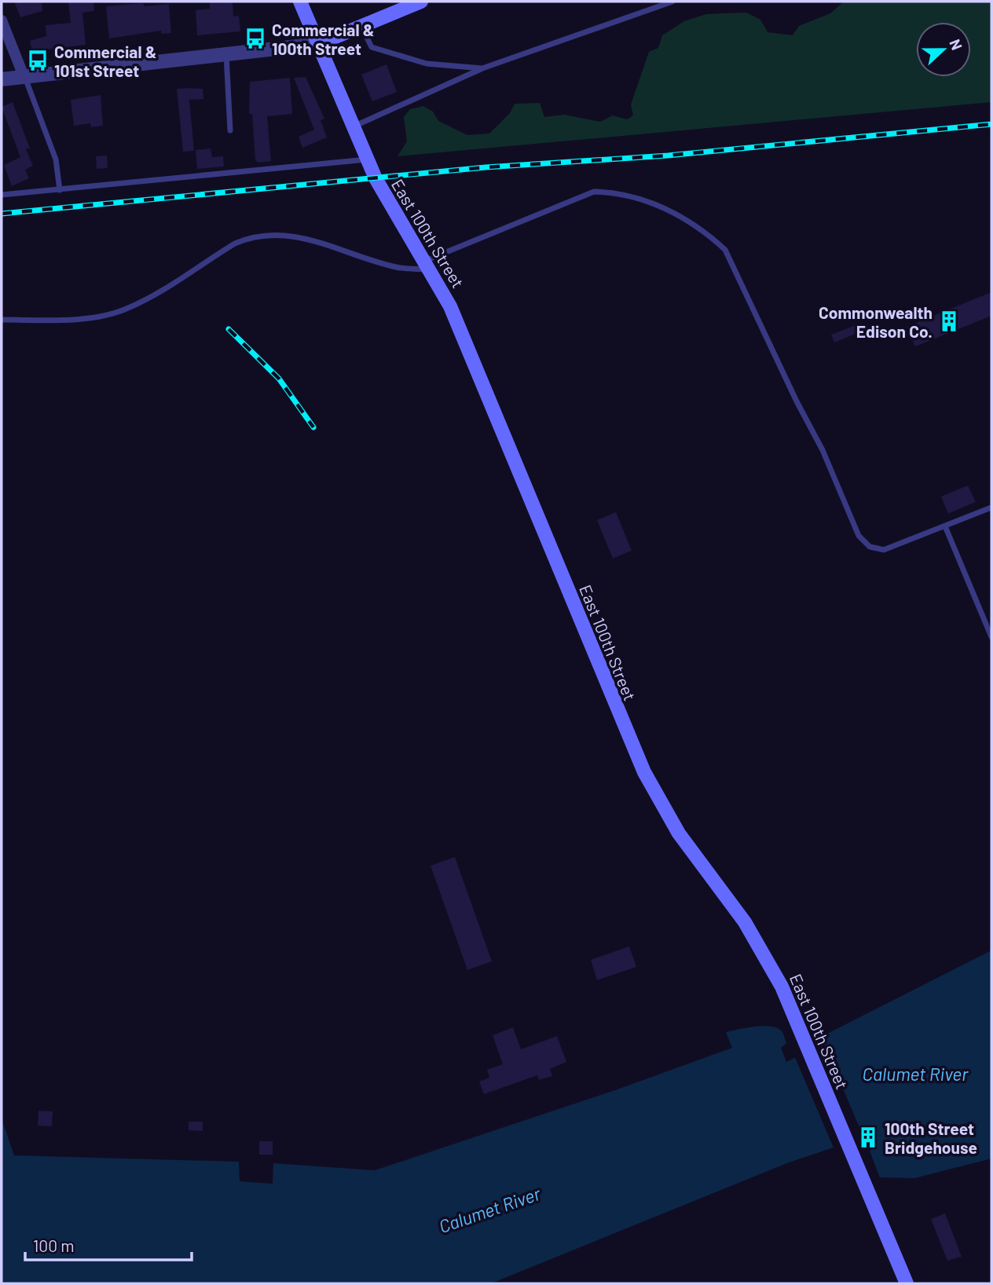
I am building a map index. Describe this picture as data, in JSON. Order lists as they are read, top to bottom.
{
  "streets": {
    "main road": ["East 100th Street"]
  },
  "water": ["Calumet River"],
  "places": {
    "bus stop": ["Commercial & 100th Street", "Commercial & 101st Street"],
    "building": ["Commonwealth Edison Co.", "100th Street Bridgehouse"]
  },
  "scale_bar": "100 m",
  "north": "right"
}
